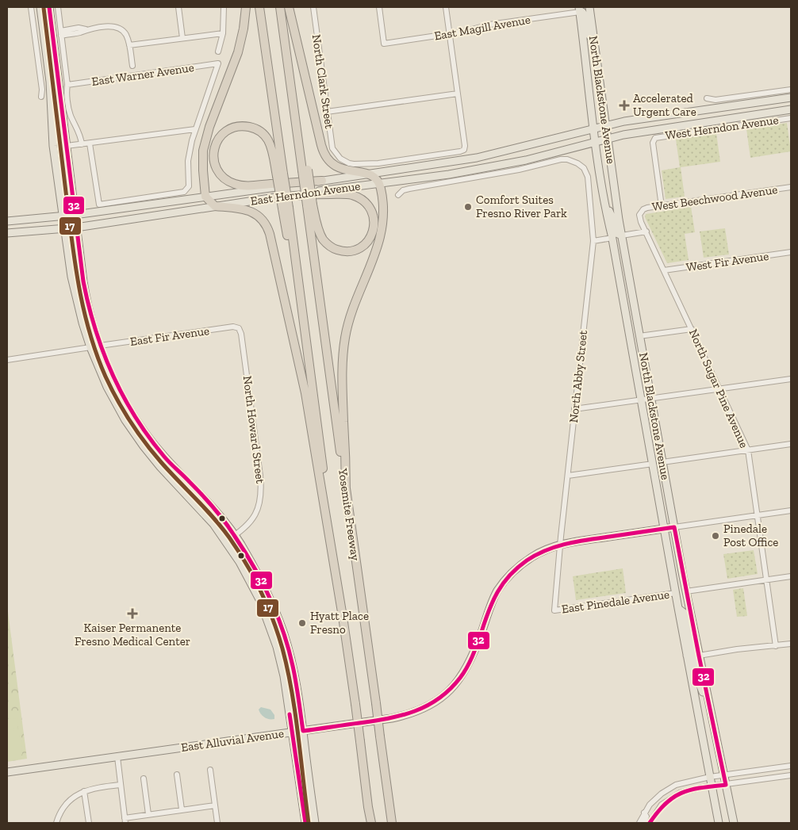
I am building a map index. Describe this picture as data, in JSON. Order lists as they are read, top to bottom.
{
  "streets": {
    "highway": ["Yosemite Freeway"],
    "main road": [
      "North Blackstone Avenue",
      "West Herndon Avenue",
      "East Herndon Avenue",
      "East Alluvial Avenue"
    ],
    "street": [
      "East Magill Avenue",
      "East Warner Avenue",
      "North Clark Street",
      "West Beechwood Avenue",
      "West Fir Avenue",
      "East Fir Avenue",
      "North Abby Street",
      "North Sugar Pine Avenue",
      "North Howard Street",
      "East Pinedale Avenue"
    ]
  },
  "crossings": [
    ["East Magill Avenue", "North Blackstone Avenue"],
    ["North Blackstone Avenue", "West Herndon Avenue"],
    ["North Blackstone Avenue", "East Herndon Avenue"],
    ["North Blackstone Avenue", "East Pinedale Avenue"],
    ["North Blackstone Avenue", "East Alluvial Avenue"],
    ["West Herndon Avenue", "East Herndon Avenue"],
    ["West Herndon Avenue", "West Beechwood Avenue"],
    ["West Beechwood Avenue", "North Sugar Pine Avenue"],
    ["West Fir Avenue", "North Sugar Pine Avenue"],
    ["East Fir Avenue", "North Howard Street"],
    ["North Abby Street", "East Pinedale Avenue"],
    ["North Abby Street", "East Alluvial Avenue"]
  ],
  "places": {
    "health": ["Accelerated Urgent Care", "Kaiser Permanente Fresno Medical Center"],
    "other": ["Comfort Suites Fresno River Park", "Pinedale Post Office", "Hyatt Place Fresno"]
  },
  "lines": ["transit line 32", "transit line 17"]
}
